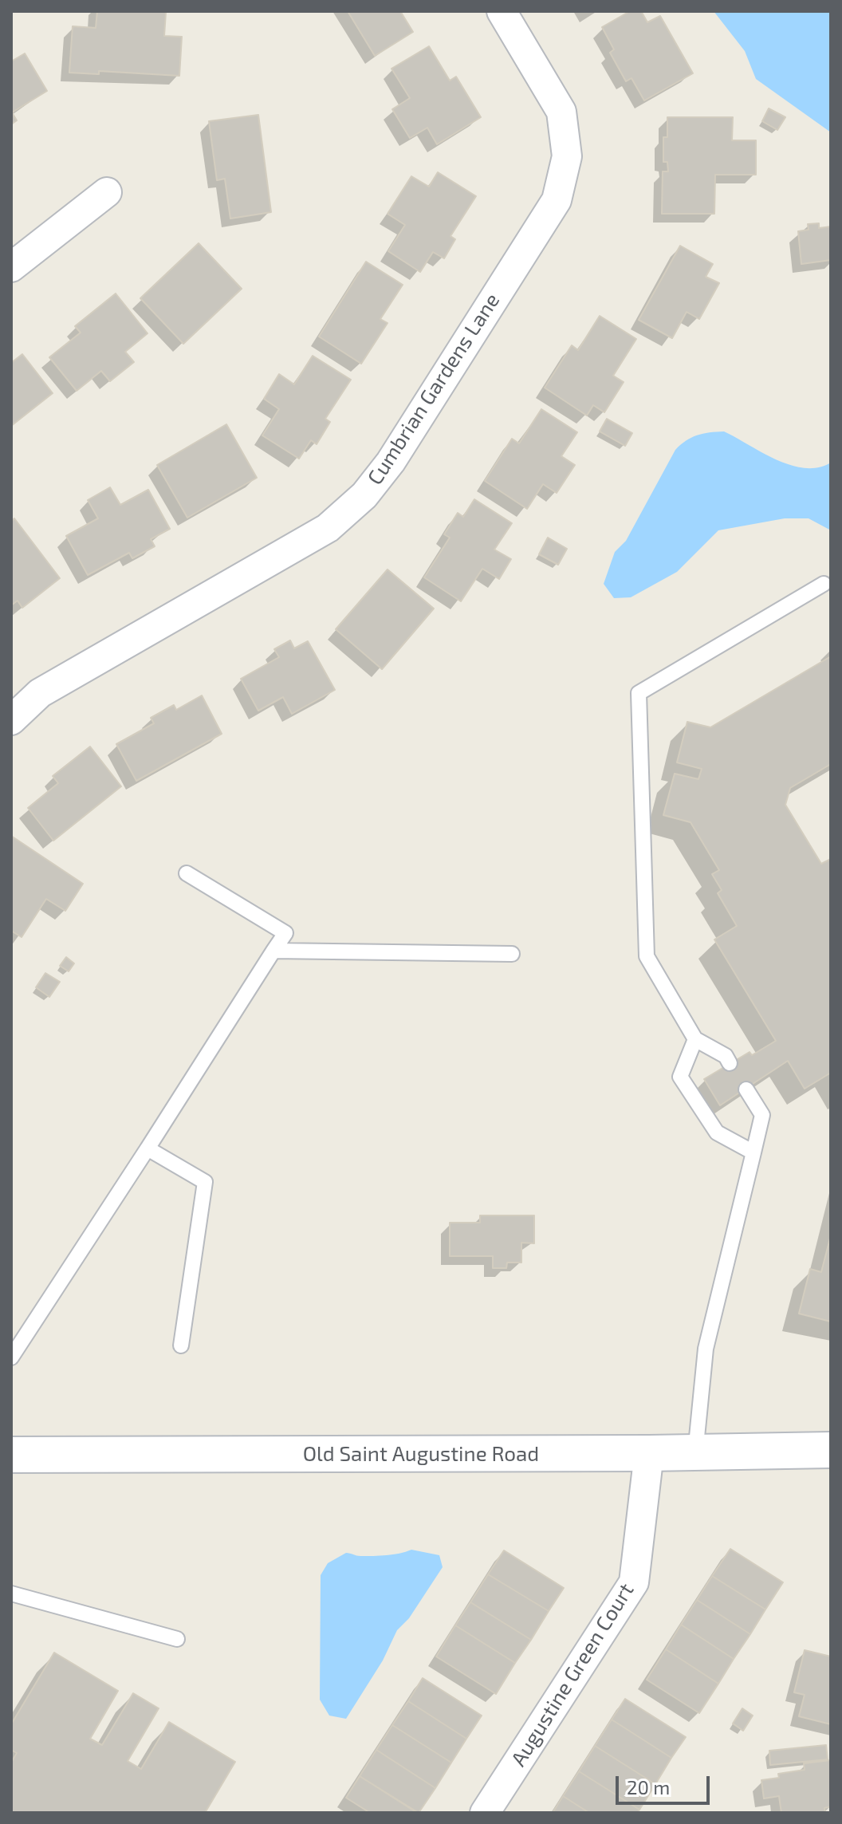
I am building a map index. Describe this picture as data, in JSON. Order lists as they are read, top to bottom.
{
  "streets": {
    "main road": ["Old Saint Augustine Road"],
    "street": ["Cumbrian Gardens Lane", "Augustine Green Court"]
  },
  "crossings": [
    ["Old Saint Augustine Road", "Augustine Green Court"]
  ],
  "scale_bar": "20 m"
}
